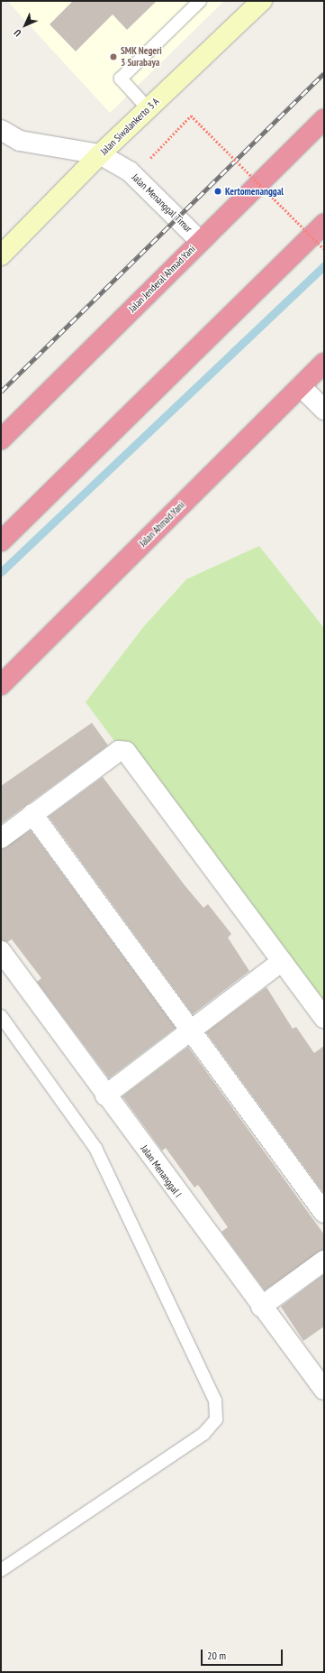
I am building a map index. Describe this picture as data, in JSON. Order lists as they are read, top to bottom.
{
  "streets": {
    "highway": ["Jalan Jenderal Ahmad Yani", "Jalan Ahmad Yani"],
    "main road": ["Jalan Siwalankerto 3 A"],
    "street": ["Jalan Menanggal Timur", "Jalan Menanggal I"]
  },
  "crossings": [
    ["Jalan Siwalankerto 3 A", "Jalan Menanggal Timur"],
    ["Jalan Menanggal Timur", "Jalan Jenderal Ahmad Yani"]
  ],
  "places": ["SMK Negeri 3 Surabaya", "Kertomenanggal"],
  "scale_bar": "20 m",
  "north": "bottom left"
}
